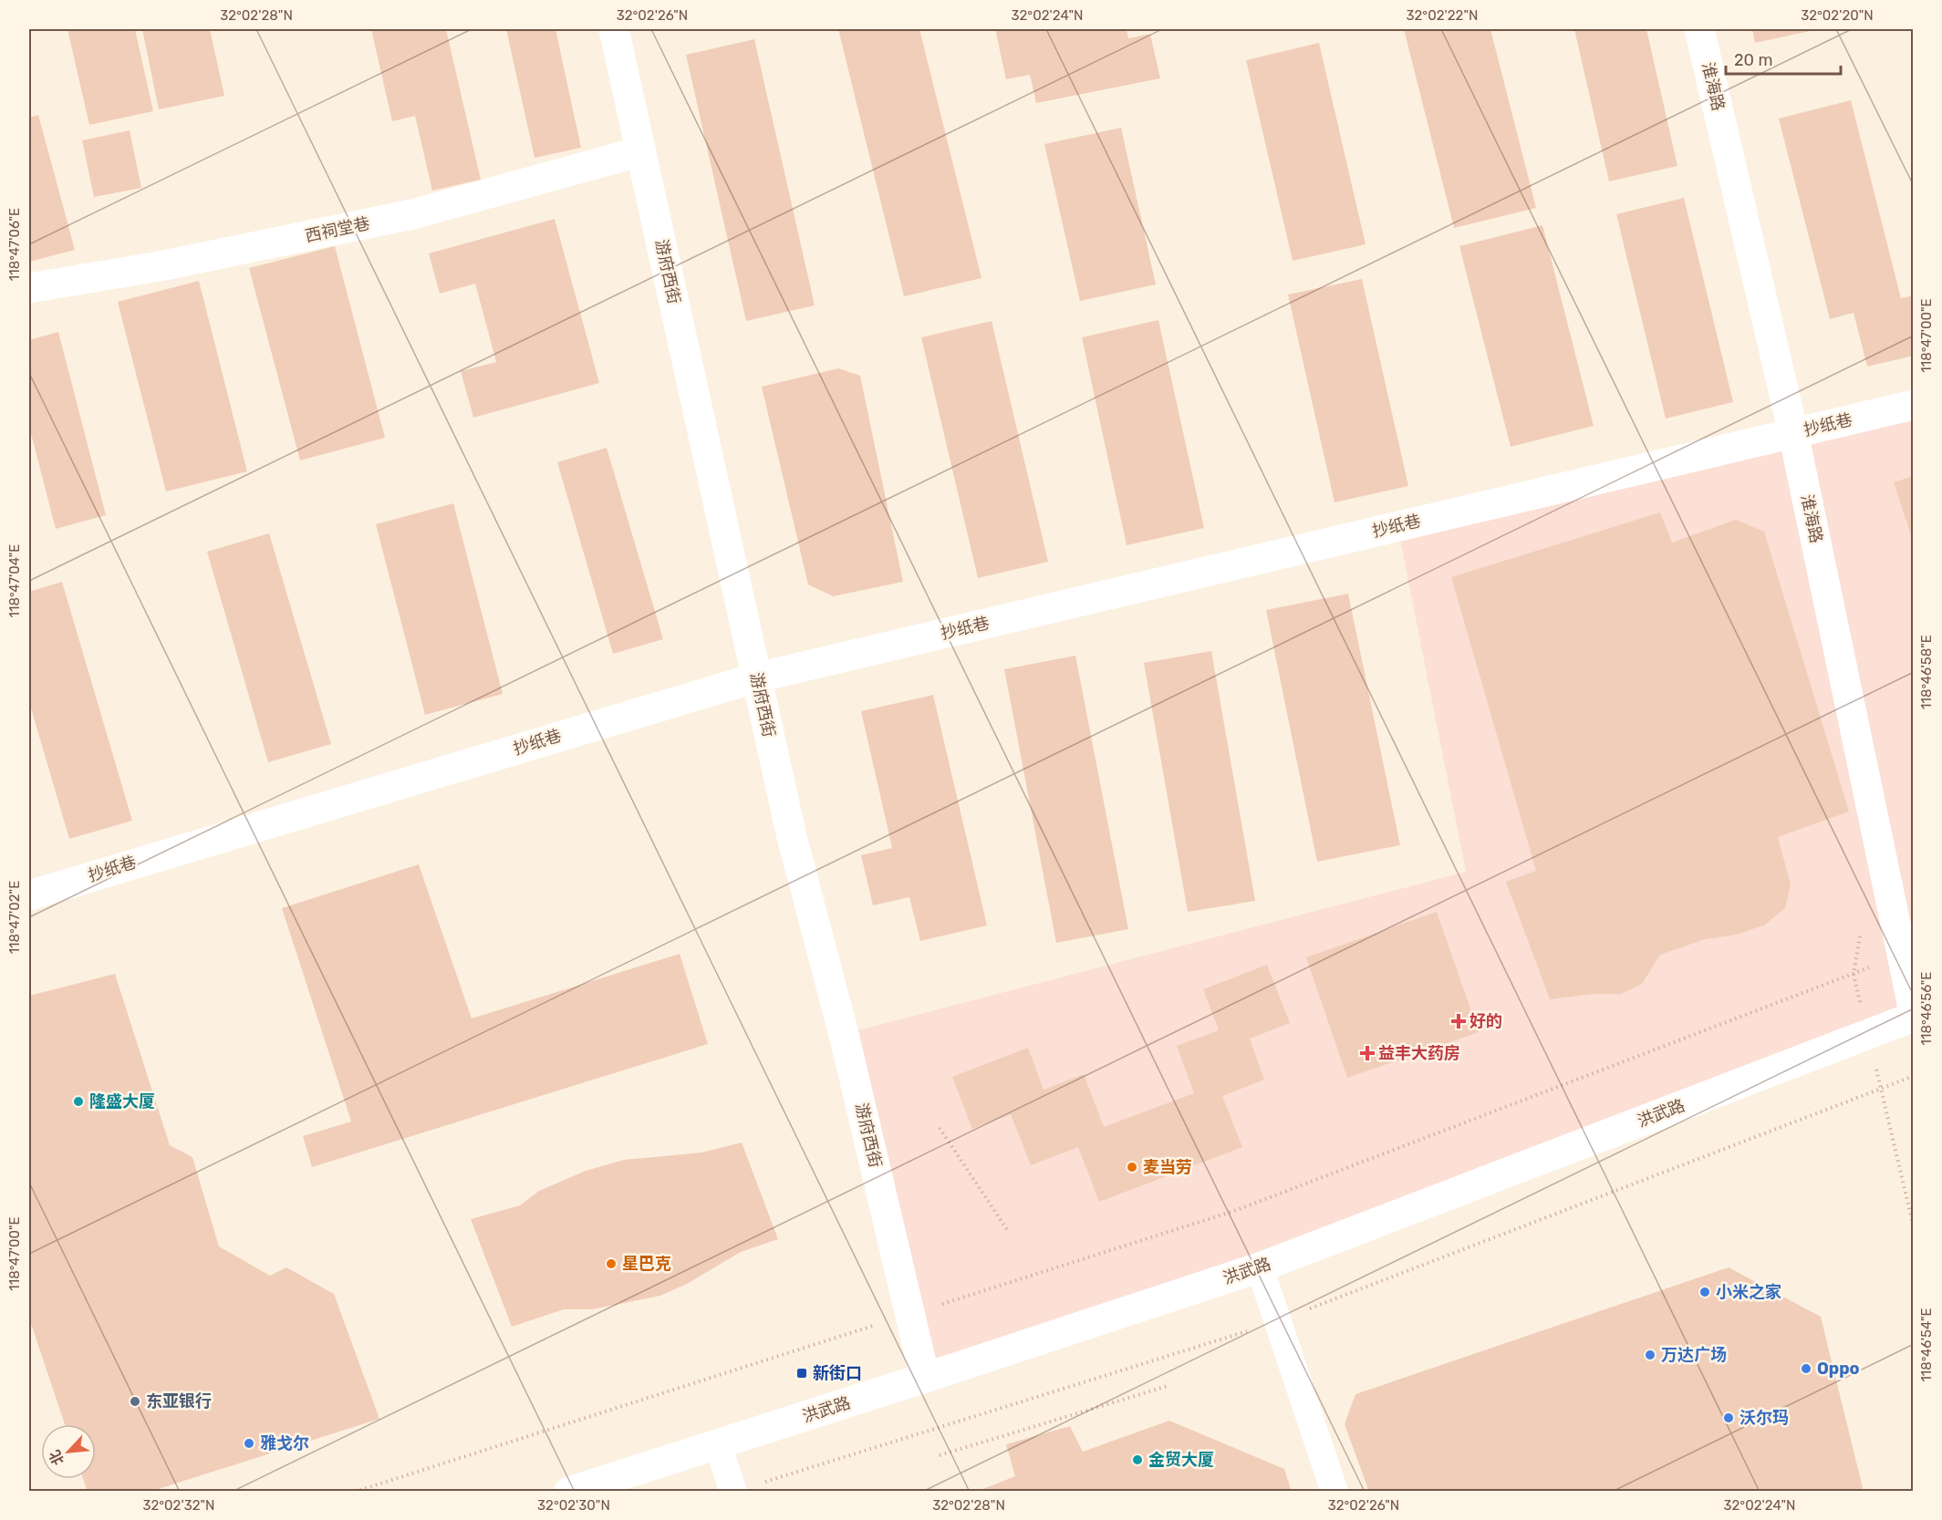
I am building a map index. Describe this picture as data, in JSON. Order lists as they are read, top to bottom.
{
  "streets": {
    "street": [
      "淮海路",
      "西祠堂巷",
      "游府西街",
      "抄纸巷",
      "洪武路"
    ]
  },
  "crossings": [
    ["淮海路", "抄纸巷"],
    ["西祠堂巷", "游府西街"],
    ["游府西街", "抄纸巷"],
    ["游府西街", "洪武路"]
  ],
  "places": {
    "health": ["好的", "益丰大药房"],
    "other": [
      "隆盛大厦",
      "麦当劳",
      "星巴克",
      "小米之家",
      "万达广场",
      "Oppo",
      "东亚银行",
      "沃尔玛",
      "雅戈尔",
      "金贸大厦"
    ],
    "transit": ["新街口"]
  },
  "scale_bar": "20 m",
  "north": "bottom left",
  "coordinates": [
    "32°02'28\"N",
    "32°02'26\"N",
    "32°02'24\"N",
    "32°02'22\"N",
    "32°02'20\"N",
    "118°47'06\"E",
    "118°47'00\"E",
    "118°47'04\"E",
    "118°46'58\"E",
    "118°47'02\"E",
    "118°46'56\"E",
    "118°46'54\"E",
    "32°02'32\"N",
    "32°02'30\"N"
  ]
}
